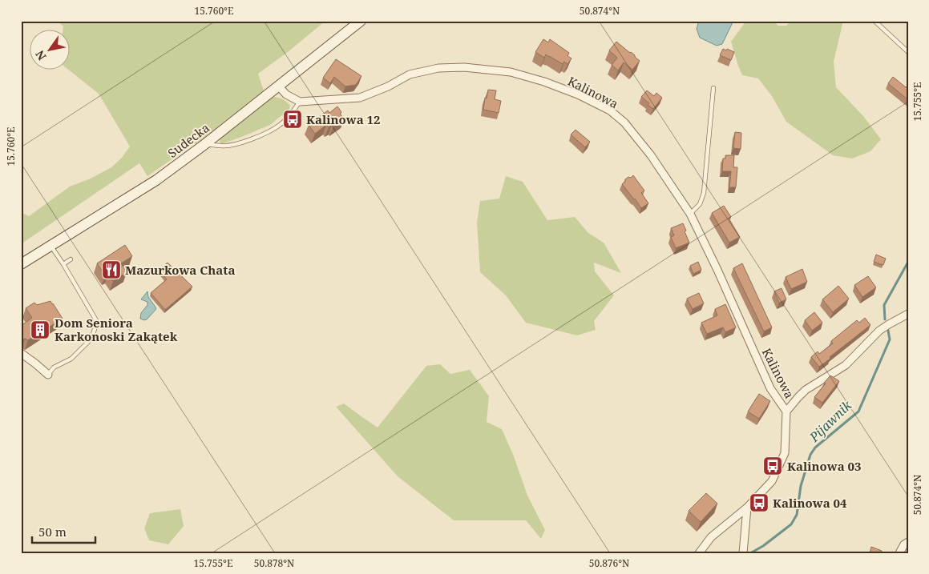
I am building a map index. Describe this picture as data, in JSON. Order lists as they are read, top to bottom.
{
  "streets": {
    "main road": ["Sudecka"],
    "street": ["Kalinowa"]
  },
  "water": ["Pijawnik"],
  "places": {
    "bus stop": ["Kalinowa 12", "Kalinowa 03", "Kalinowa 04"],
    "restaurant": ["Mazurkowa Chata"],
    "building": ["Dom Seniora Karkonoski Zakątek"]
  },
  "scale_bar": "50 m",
  "north": "bottom left",
  "coordinates": [
    "15.760°E",
    "50.874°N",
    "15.755°E",
    "50.878°N",
    "50.876°N"
  ]
}
